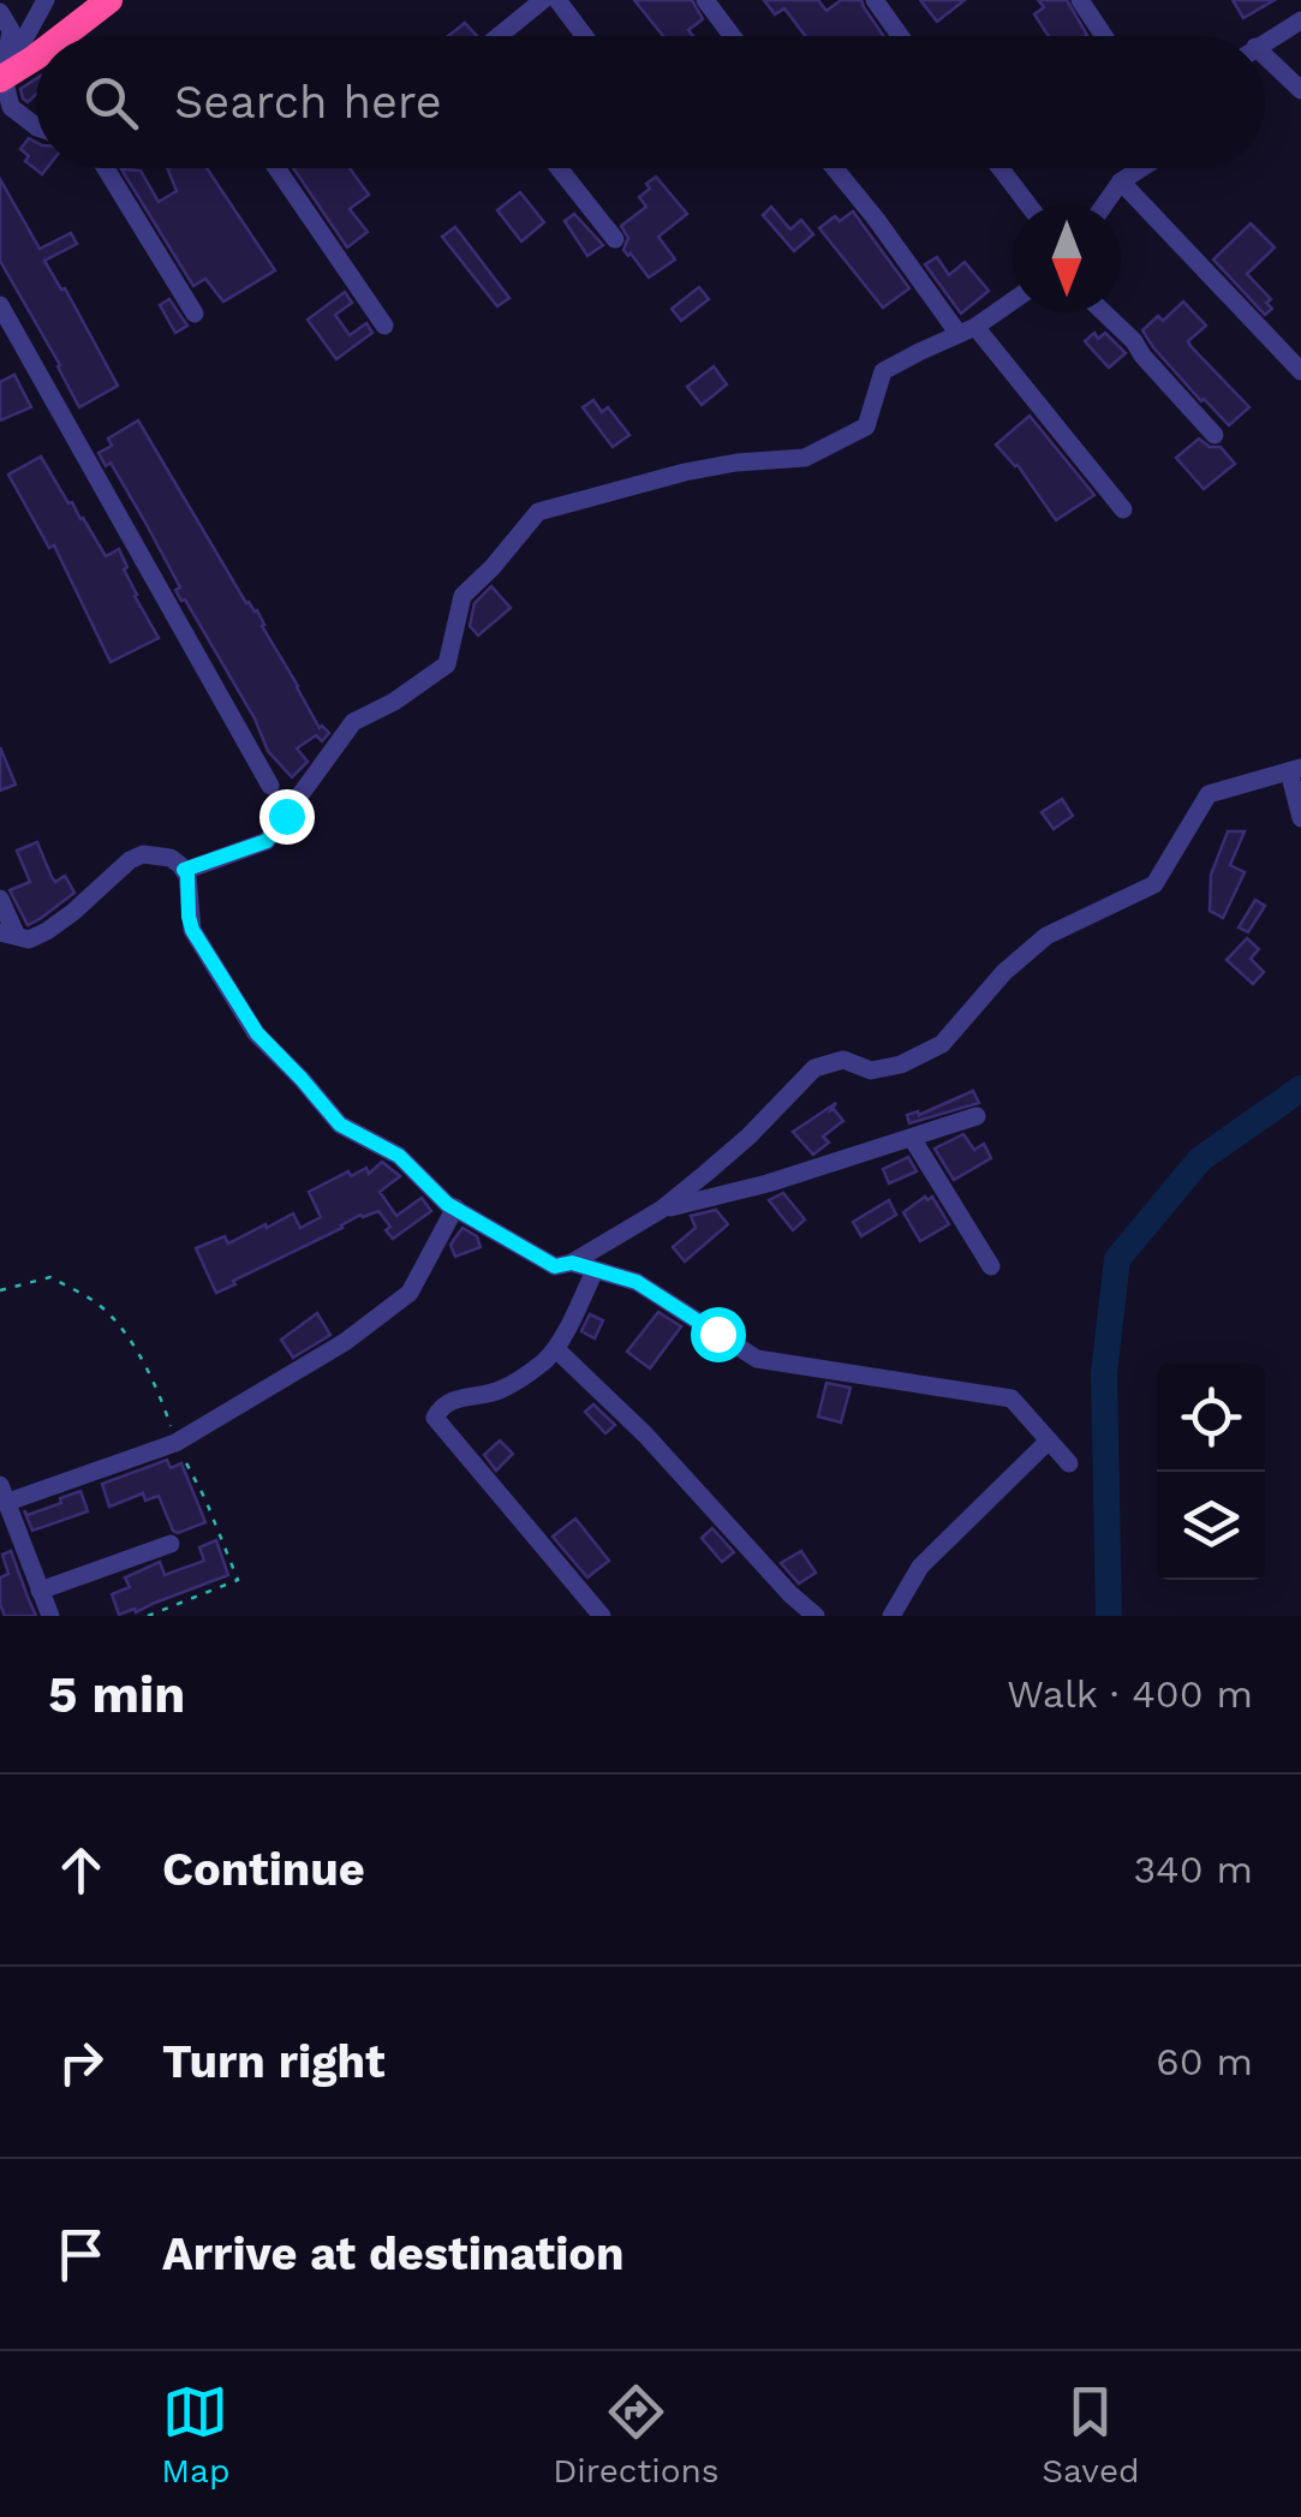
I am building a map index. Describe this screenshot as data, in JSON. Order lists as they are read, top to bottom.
{
  "north": "bottom",
  "page": {
    "search": "Search here",
    "heading": ["5 min", "Walk · 400 m"],
    "list": [
      ["Continue", "340 m"],
      ["Turn right", "60 m"],
      "Arrive at destination"
    ],
    "nav": ["Map", "Directions", "Saved"]
  }
}
